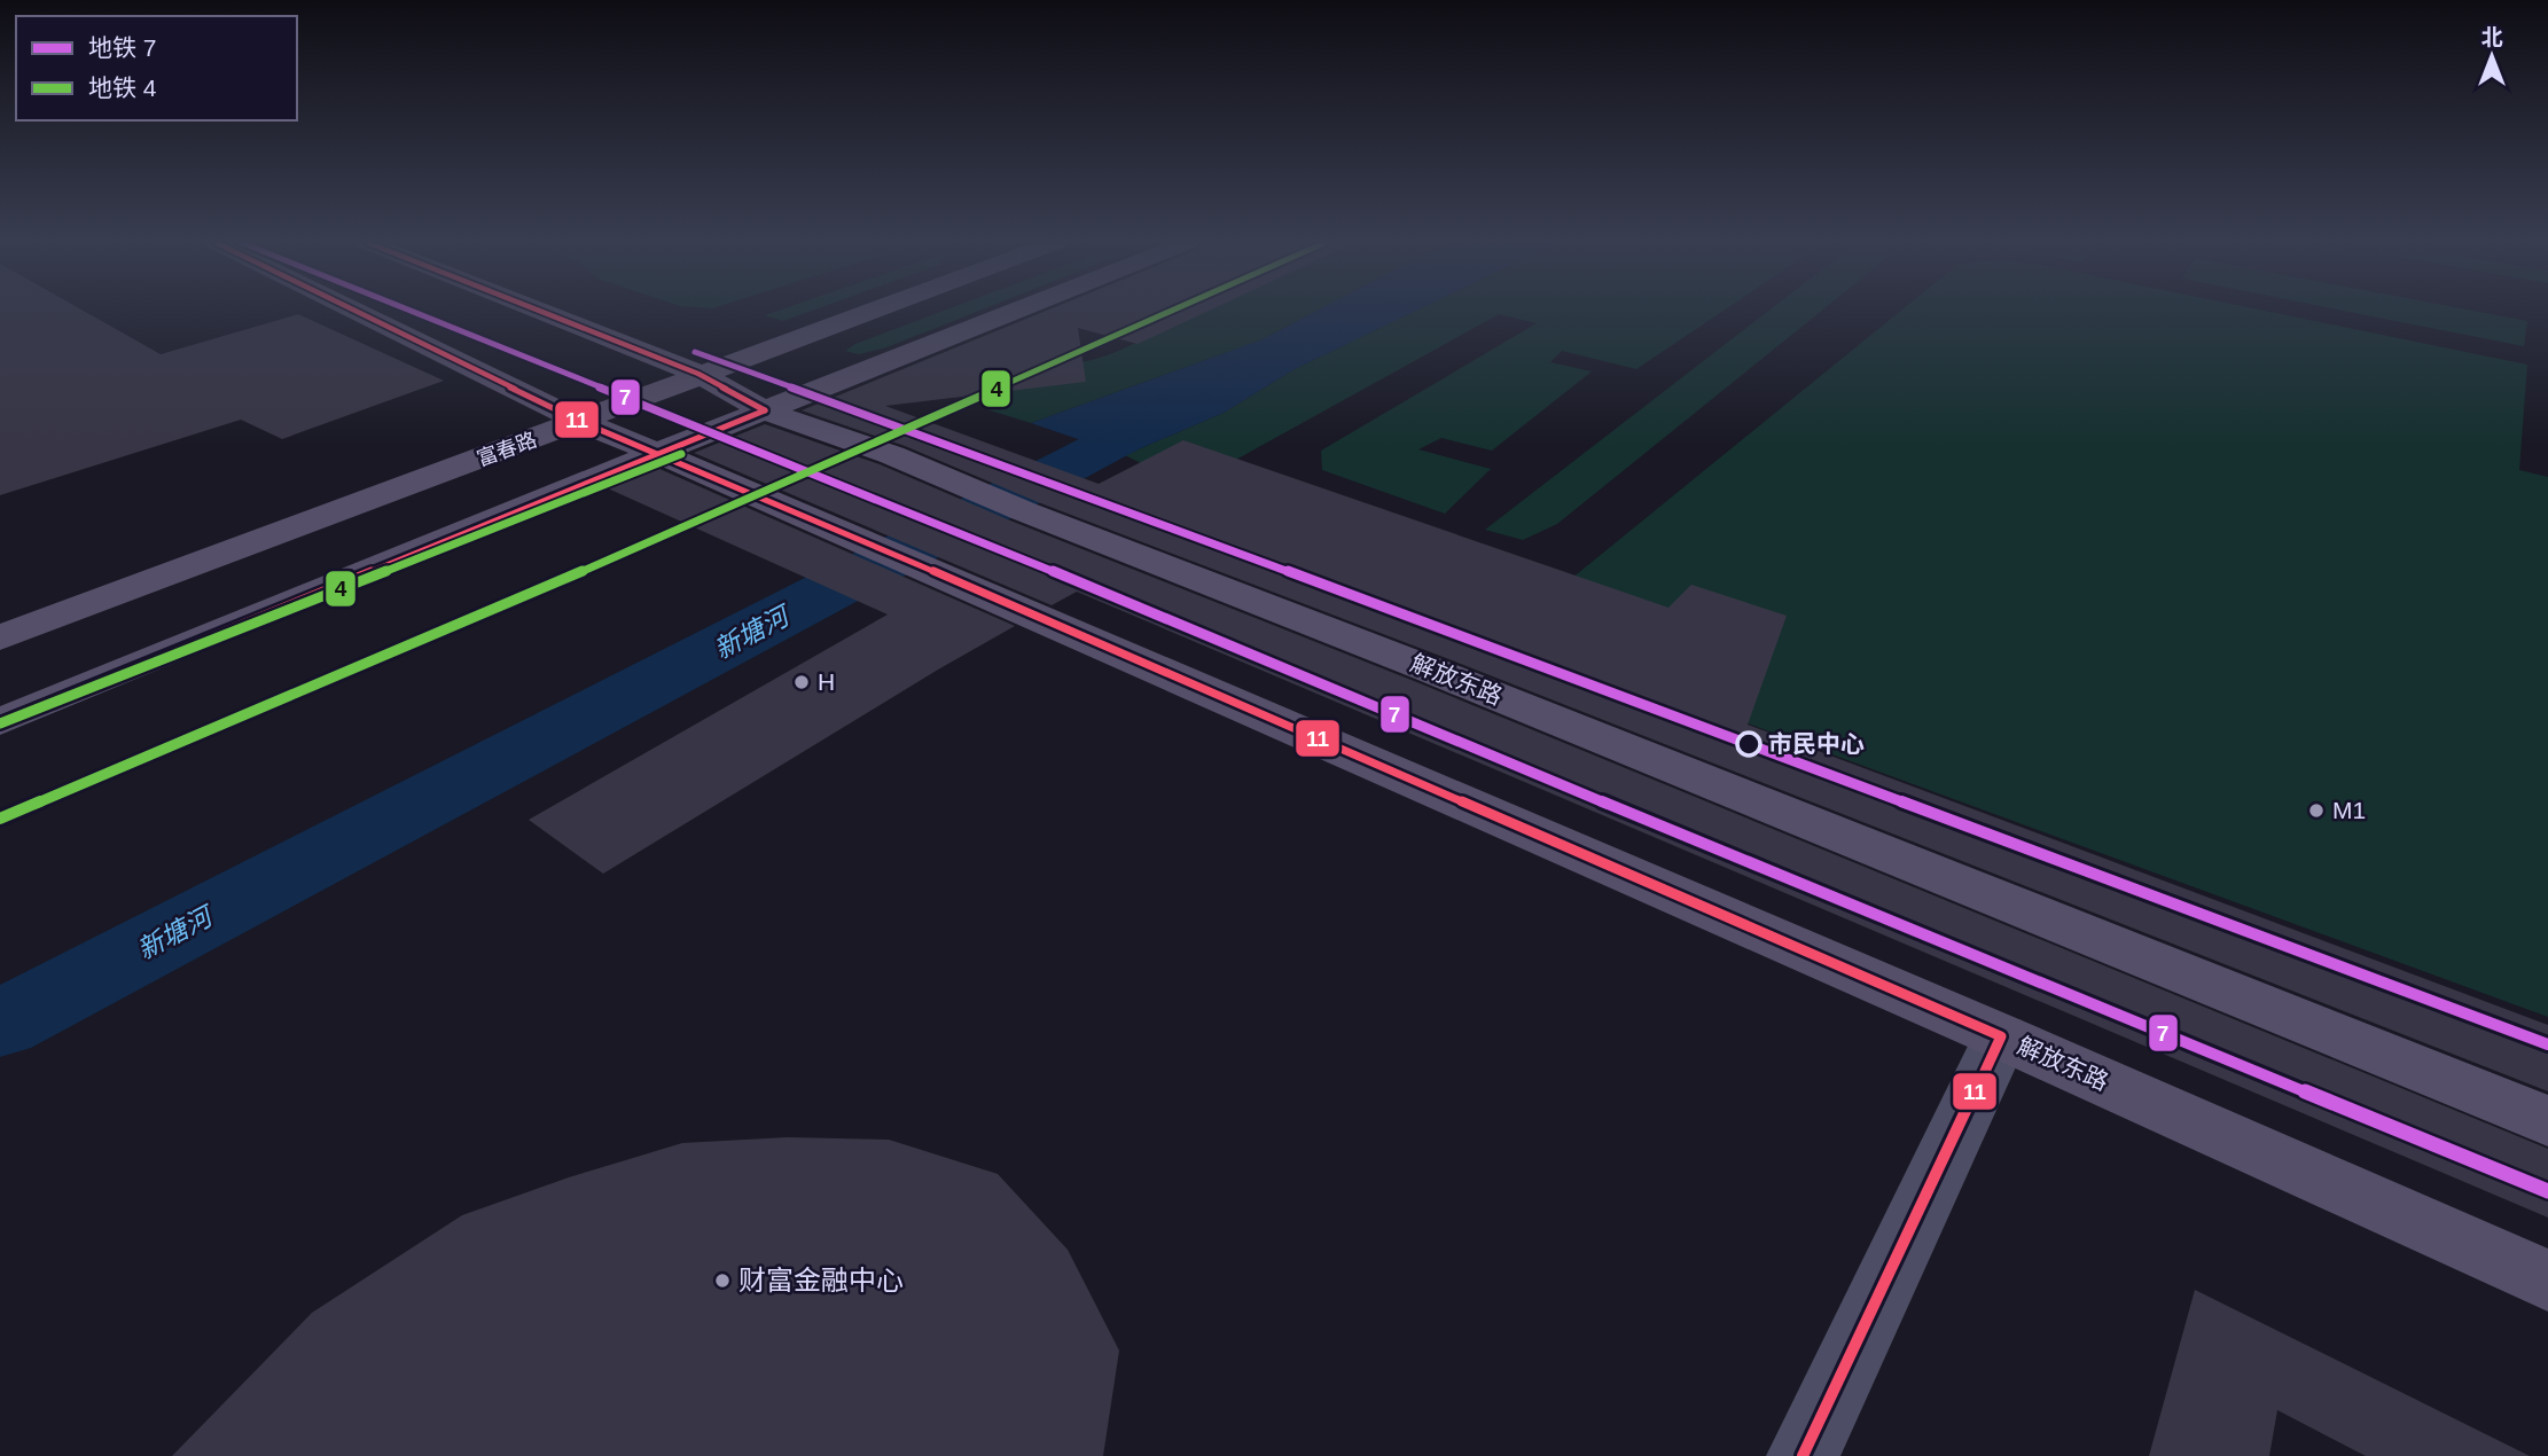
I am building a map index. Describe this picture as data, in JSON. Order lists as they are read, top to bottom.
{
  "streets": {
    "main road": ["富春路", "解放东路"]
  },
  "crossings": [
    ["富春路", "解放东路"]
  ],
  "water": ["新塘河"],
  "places": [
    "H",
    "市民中心",
    "M1",
    "财富金融中心"
  ],
  "lines": ["metro line 7", "metro line 4", "transit line 11"],
  "legend": ["地铁 7", "地铁 4"],
  "north": "top"
}
